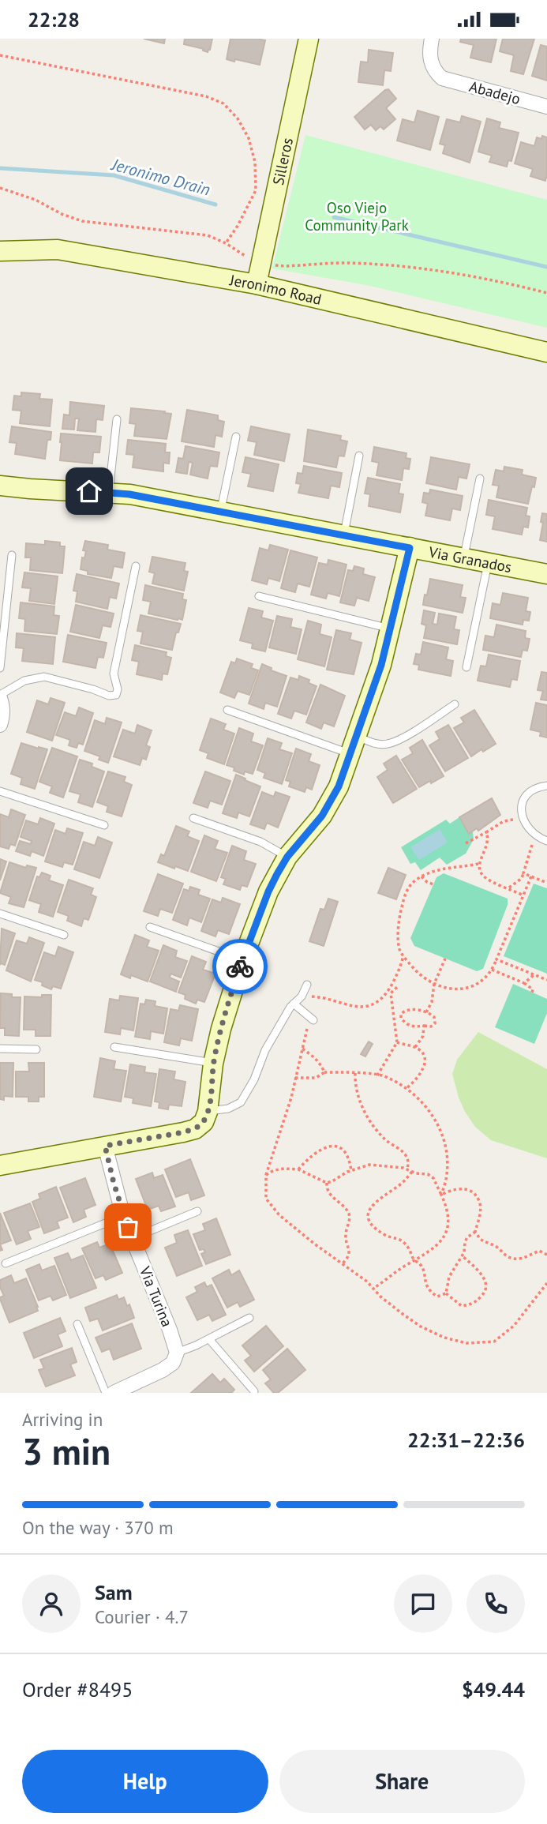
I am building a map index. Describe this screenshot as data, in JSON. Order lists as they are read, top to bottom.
{
  "streets": {
    "street": [
      "Abadejo",
      "Silleros",
      "Jeronimo Road",
      "Via Granados",
      "Via Turina"
    ]
  },
  "crossings": [
    ["Silleros", "Jeronimo Road"]
  ],
  "water": ["Jeronimo Drain"],
  "parks": ["Oso Viejo Community Park"],
  "page": {
    "status": "22:28",
    "heading": ["3 min", "Arriving in", "22:31–22:36"],
    "panel": [
      "Sam",
      "Courier · 4.7",
      "Order #8495",
      "$49.44"
    ],
    "bar": "On the way · 370 m",
    "buttons": ["Help", "Share"]
  }
}
